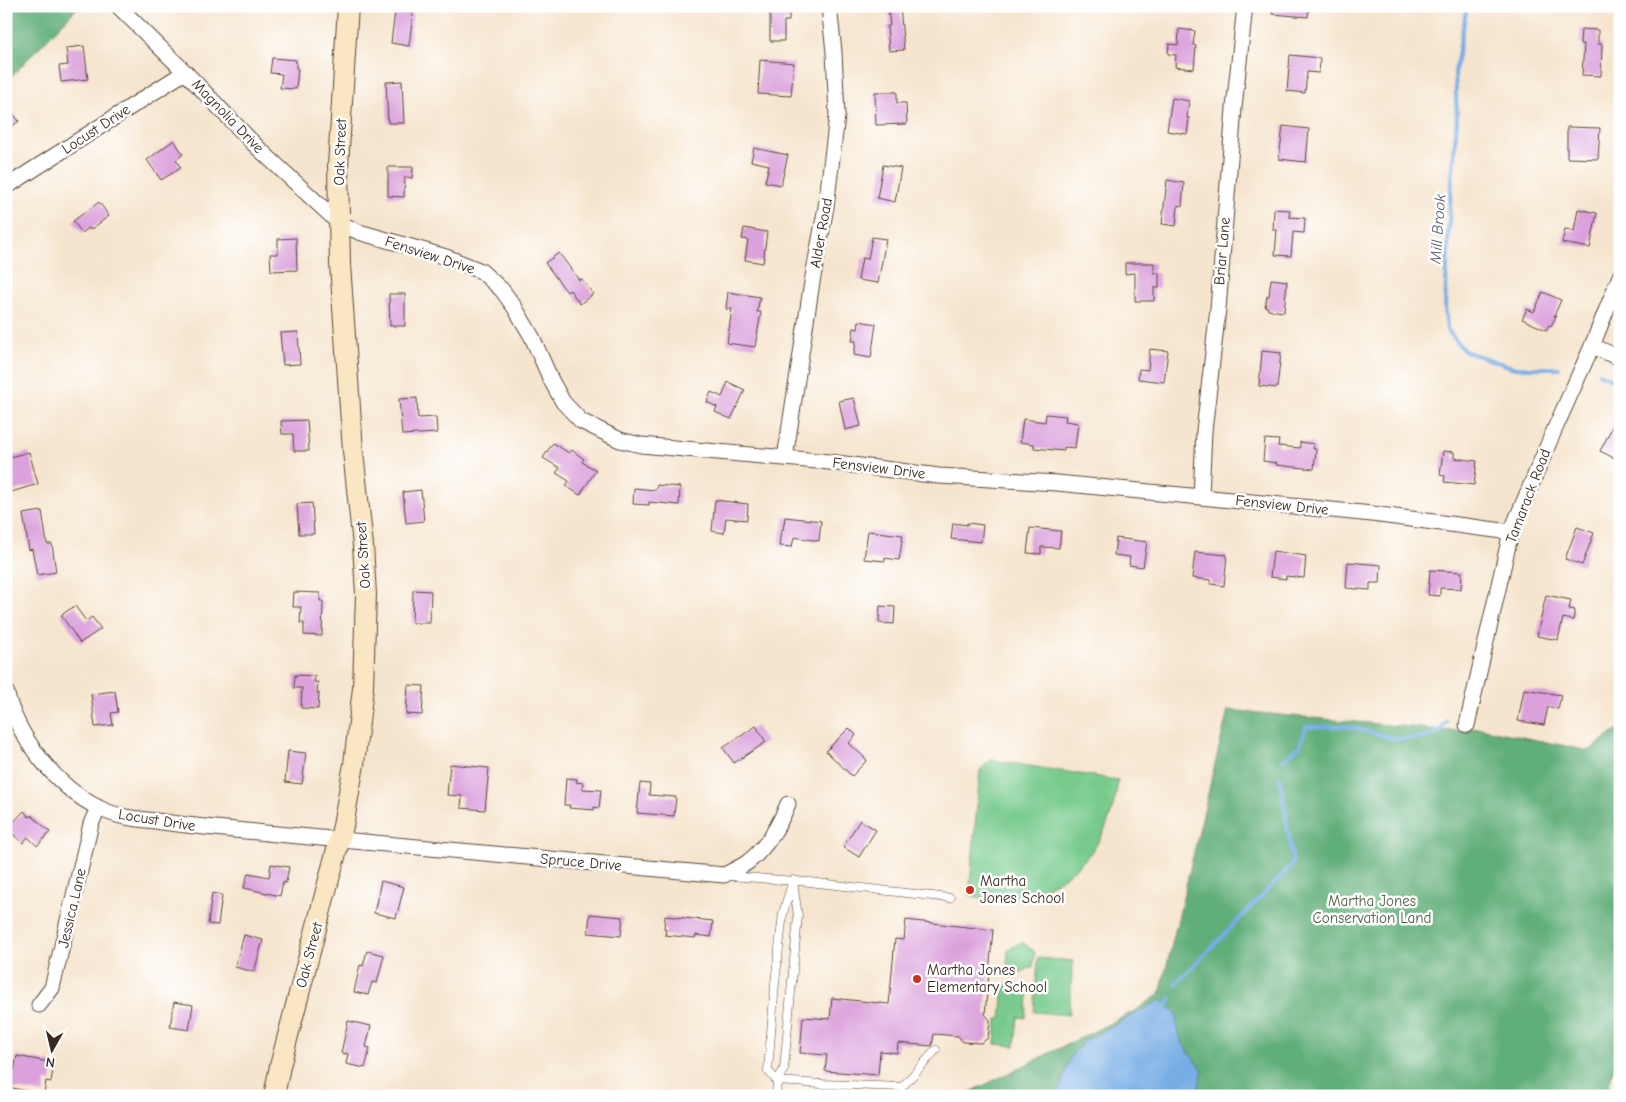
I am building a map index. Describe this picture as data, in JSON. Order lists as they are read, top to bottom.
{
  "streets": {
    "street": [
      "Magnolia Drive",
      "Locust Drive",
      "Oak Street",
      "Alder Road",
      "Briar Lane",
      "Fensview Drive",
      "Tamarack Road",
      "Spruce Drive",
      "Jessica Lane"
    ]
  },
  "crossings": [
    ["Magnolia Drive", "Locust Drive"],
    ["Magnolia Drive", "Oak Street"],
    ["Magnolia Drive", "Fensview Drive"],
    ["Locust Drive", "Oak Street"],
    ["Locust Drive", "Spruce Drive"],
    ["Locust Drive", "Jessica Lane"],
    ["Oak Street", "Fensview Drive"],
    ["Oak Street", "Spruce Drive"],
    ["Alder Road", "Fensview Drive"],
    ["Briar Lane", "Fensview Drive"],
    ["Fensview Drive", "Tamarack Road"]
  ],
  "water": ["Mill Brook"],
  "parks": ["Martha Jones Conservation Land"],
  "places": ["Martha Jones School", "Martha Jones Elementary School"],
  "north": "bottom"
}
